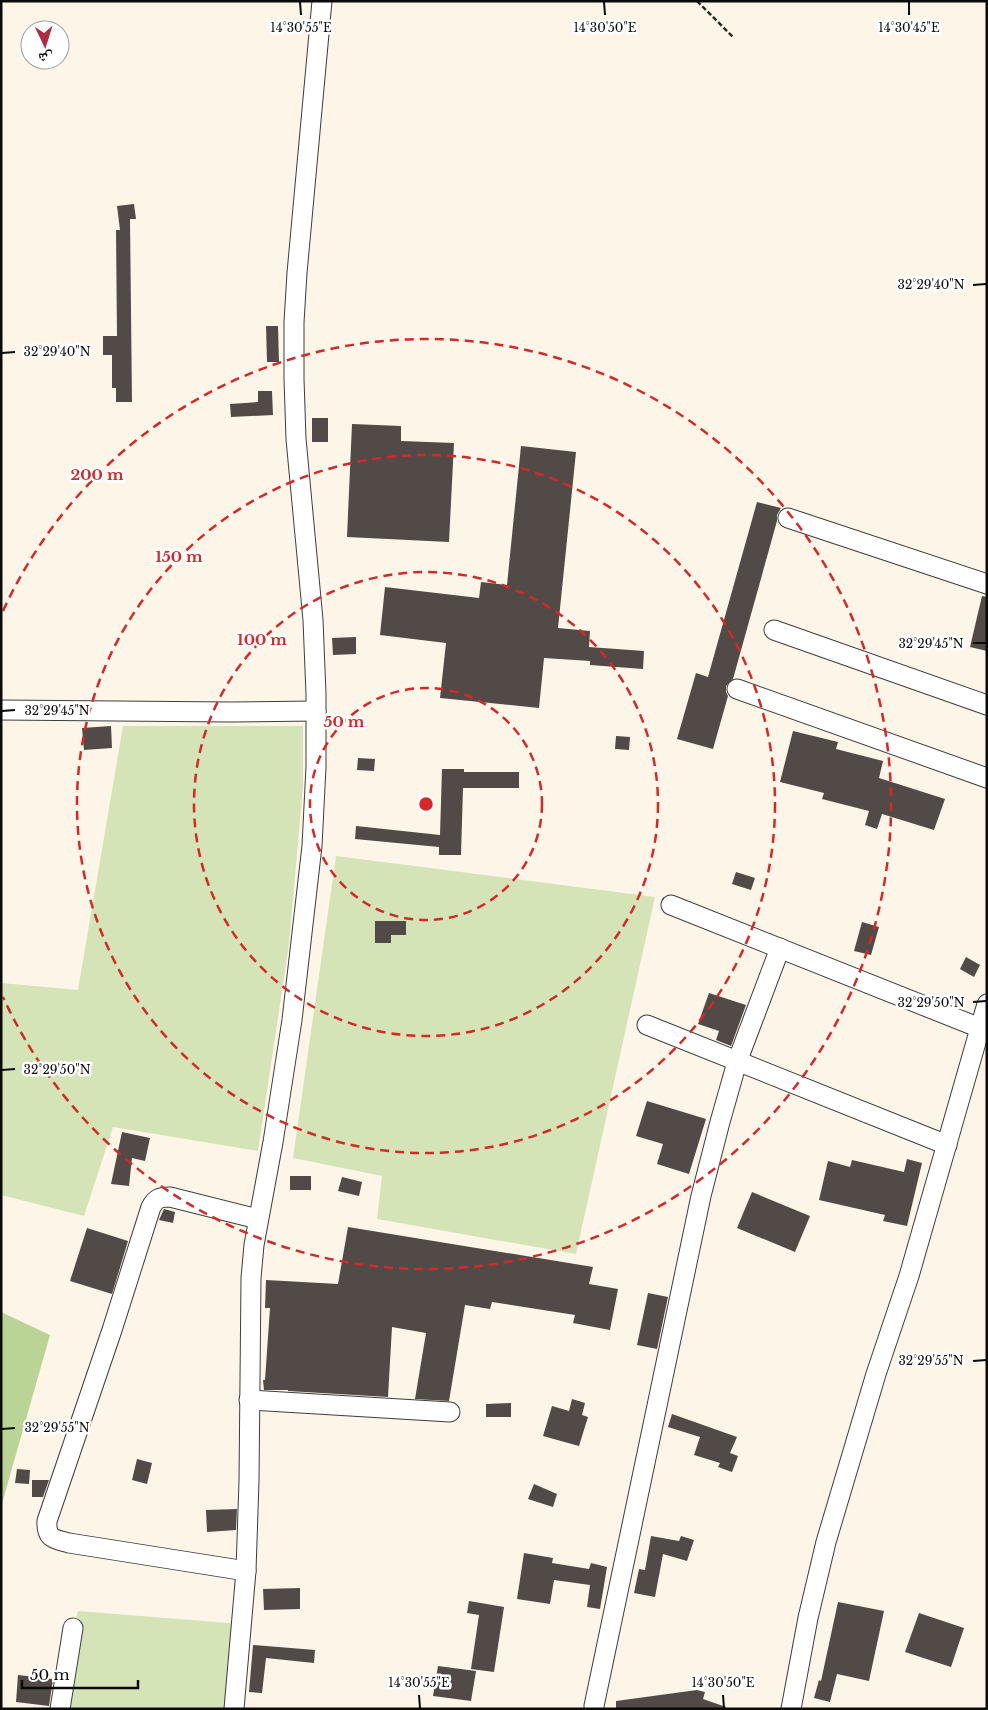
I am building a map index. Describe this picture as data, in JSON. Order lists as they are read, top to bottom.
{
  "scale_bar": "50 m",
  "north": "bottom",
  "coordinates": [
    "14°30'55\"E",
    "14°30'50\"E",
    "14°30'45\"E",
    "32°29'40\"N",
    "32°29'45\"N",
    "32°29'50\"N",
    "32°29'55\"N"
  ],
  "rings": [
    "200 m",
    "150 m",
    "100 m",
    "50 m"
  ]
}
